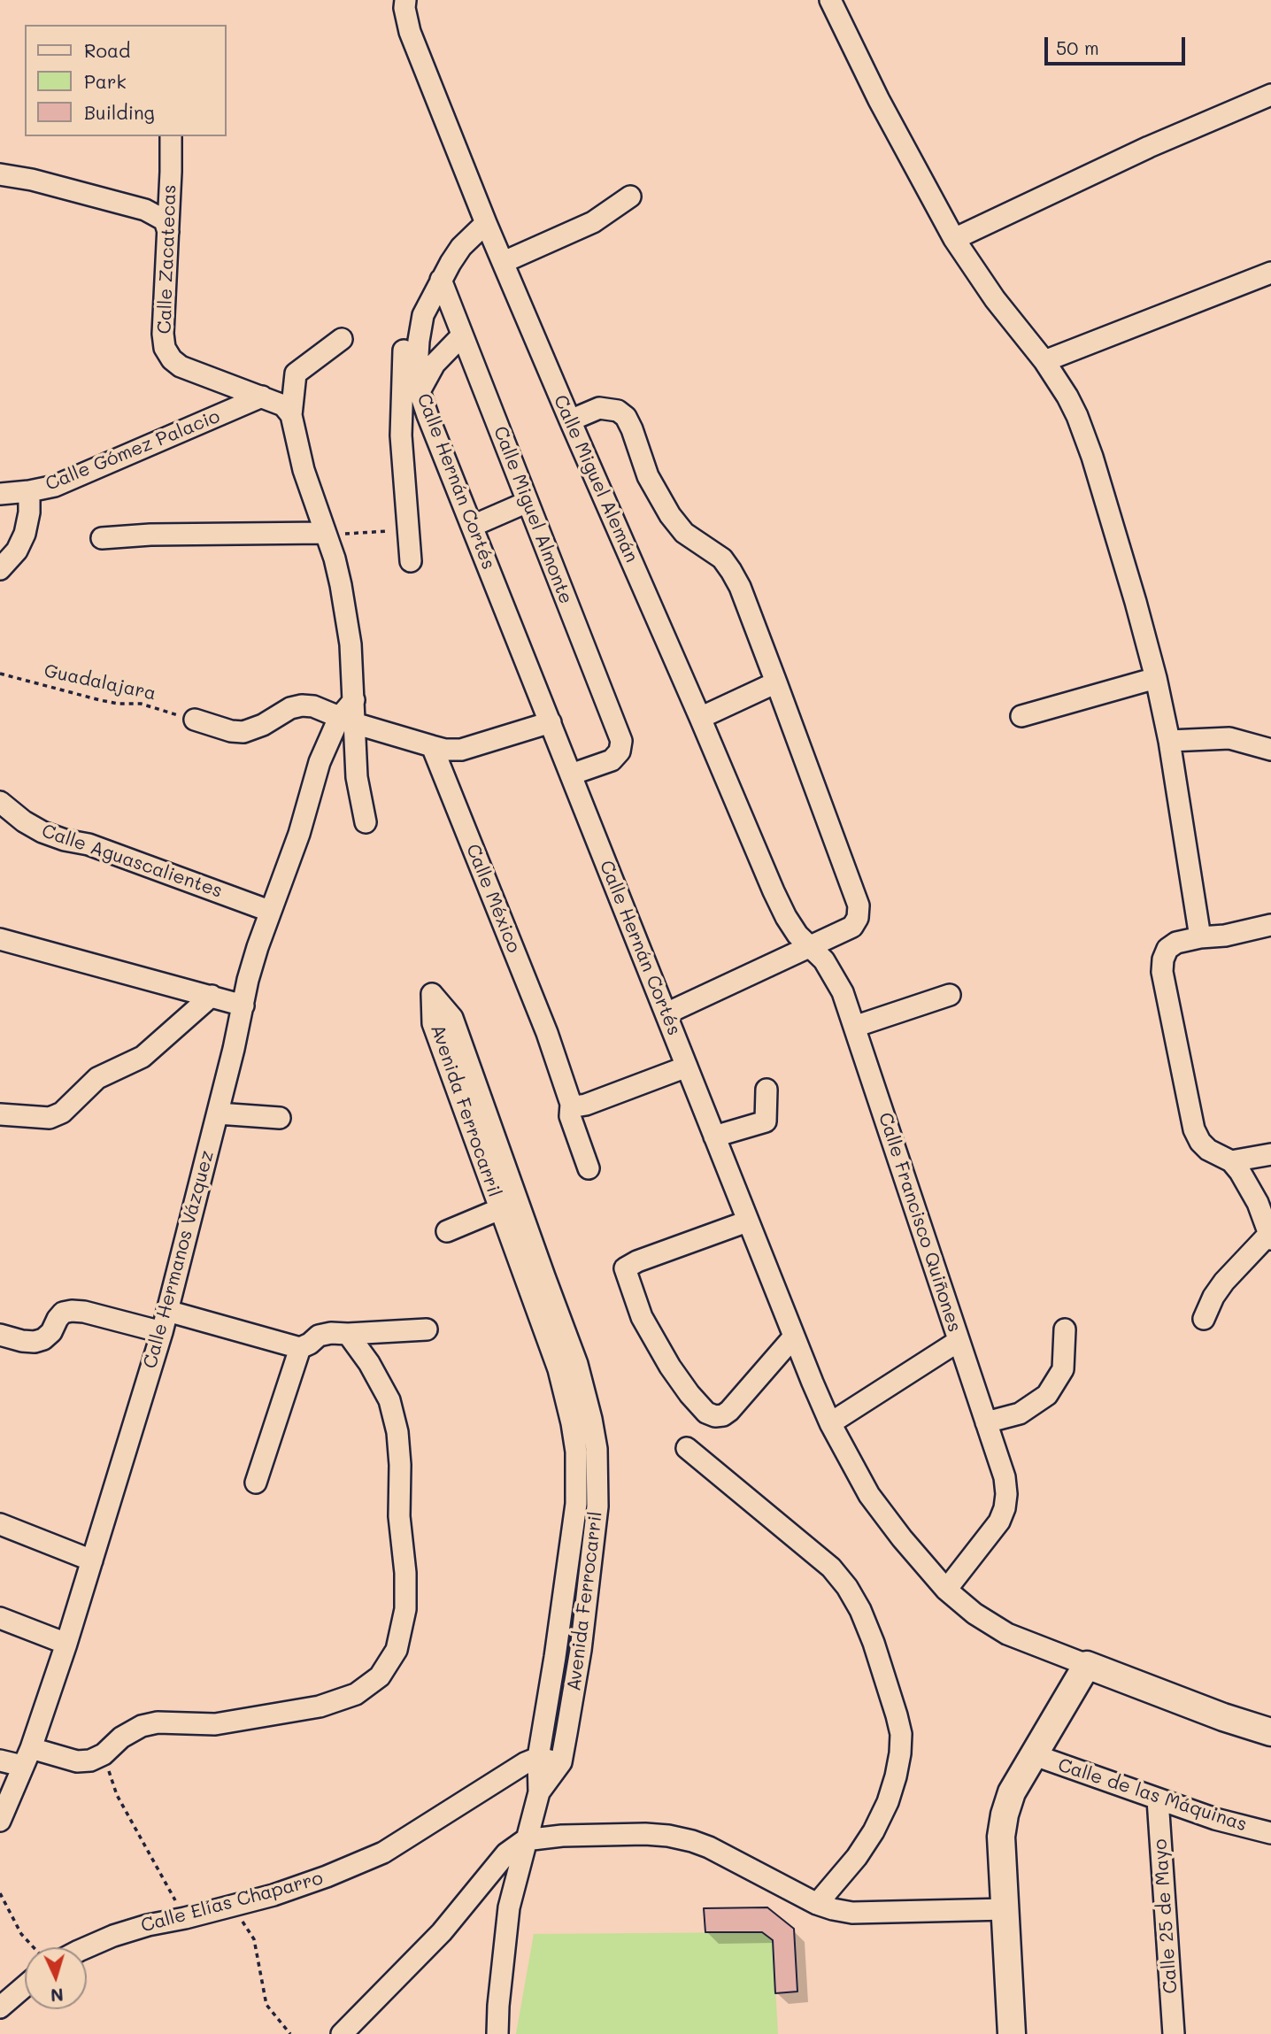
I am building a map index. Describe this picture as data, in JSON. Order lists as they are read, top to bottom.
{
  "streets": {
    "street": [
      "Calle Zacatecas",
      "Calle Gómez Palacio",
      "Calle Miguel Alemán",
      "Calle Hernán Cortés",
      "Calle Miguel Almonte",
      "Calle Aguascalientes",
      "Calle México",
      "Avenida Ferrocarril",
      "Calle Francisco Quiñones",
      "Calle Hermanos Vázquez",
      "Calle de las Máquinas",
      "Calle Elías Chaparro",
      "Calle 25 de Mayo"
    ],
    "path": ["Guadalajara"]
  },
  "crossings": [
    ["Calle Zacatecas", "Calle Gómez Palacio"],
    ["Calle Zacatecas", "Calle Hermanos Vázquez"],
    ["Calle Miguel Alemán", "Calle Hernán Cortés"],
    ["Calle Miguel Alemán", "Calle Francisco Quiñones"],
    ["Calle Hernán Cortés", "Calle Miguel Almonte"],
    ["Calle Hernán Cortés", "Calle Francisco Quiñones"],
    ["Calle Aguascalientes", "Calle Hermanos Vázquez"],
    ["Avenida Ferrocarril", "Calle Elías Chaparro"],
    ["Calle de las Máquinas", "Calle 25 de Mayo"]
  ],
  "legend": ["Road", "Park", "Building"],
  "scale_bar": "50 m",
  "north": "bottom"
}
